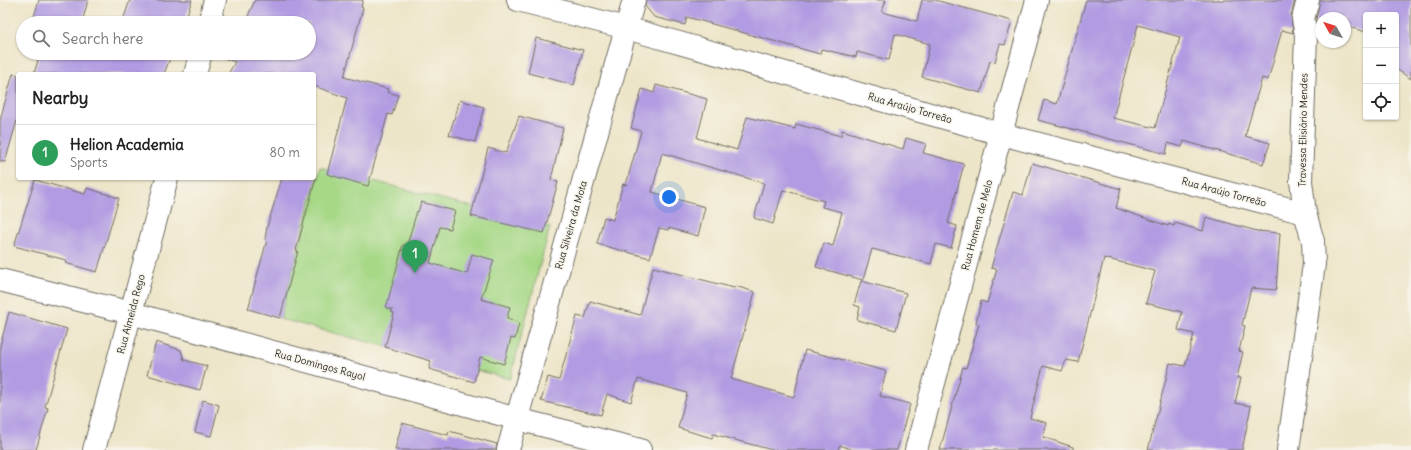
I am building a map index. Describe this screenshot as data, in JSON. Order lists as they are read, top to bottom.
{
  "streets": {
    "street": [
      "Rua Araújo Torreão",
      "Travessa Elisiário Mendes",
      "Rua Silveira da Mota",
      "Rua Homem de Melo",
      "Rua Almeida Rego",
      "Rua Domingos Rayol"
    ]
  },
  "crossings": [
    ["Rua Araújo Torreão", "Travessa Elisiário Mendes"],
    ["Rua Araújo Torreão", "Rua Silveira da Mota"],
    ["Rua Araújo Torreão", "Rua Homem de Melo"],
    ["Rua Silveira da Mota", "Rua Domingos Rayol"],
    ["Rua Almeida Rego", "Rua Domingos Rayol"]
  ],
  "north": "top left",
  "page": {
    "map_buttons": ["+", "−"],
    "search": "Search here",
    "heading": "Nearby",
    "list": [
      {
        "mark": "1",
        "name": "Helion Academia",
        "note": "Sports",
        "value": "80 m"
      }
    ],
    "pins": "1"
  }
}
